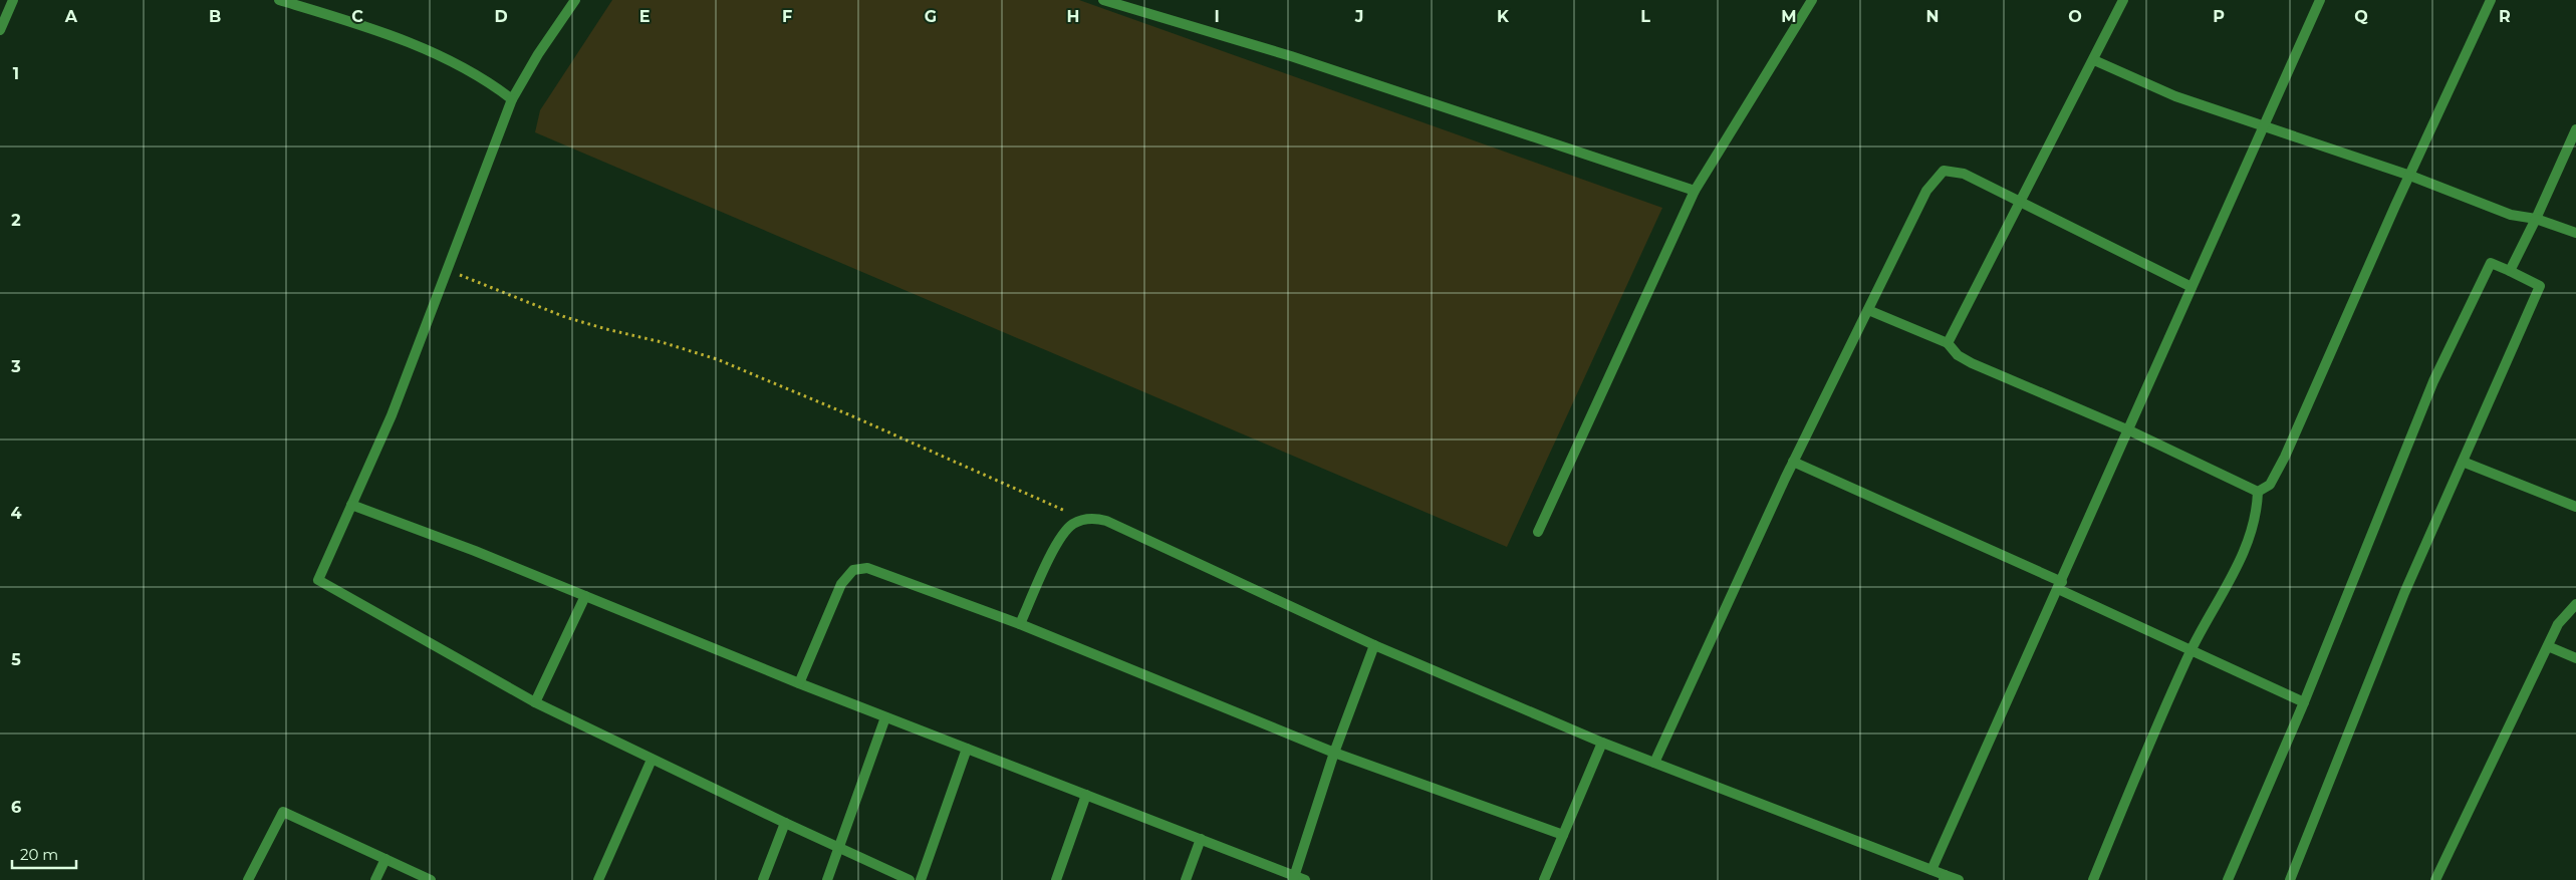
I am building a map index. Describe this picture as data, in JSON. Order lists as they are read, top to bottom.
{
  "scale_bar": "20 m",
  "grid": {
    "columns": [
      "A",
      "B",
      "C",
      "D",
      "E",
      "F",
      "G",
      "H",
      "I",
      "J",
      "K",
      "L",
      "M",
      "N",
      "O",
      "P",
      "Q",
      "R"
    ],
    "rows": [
      "1",
      "2",
      "3",
      "4",
      "5",
      "6"
    ]
  }
}
